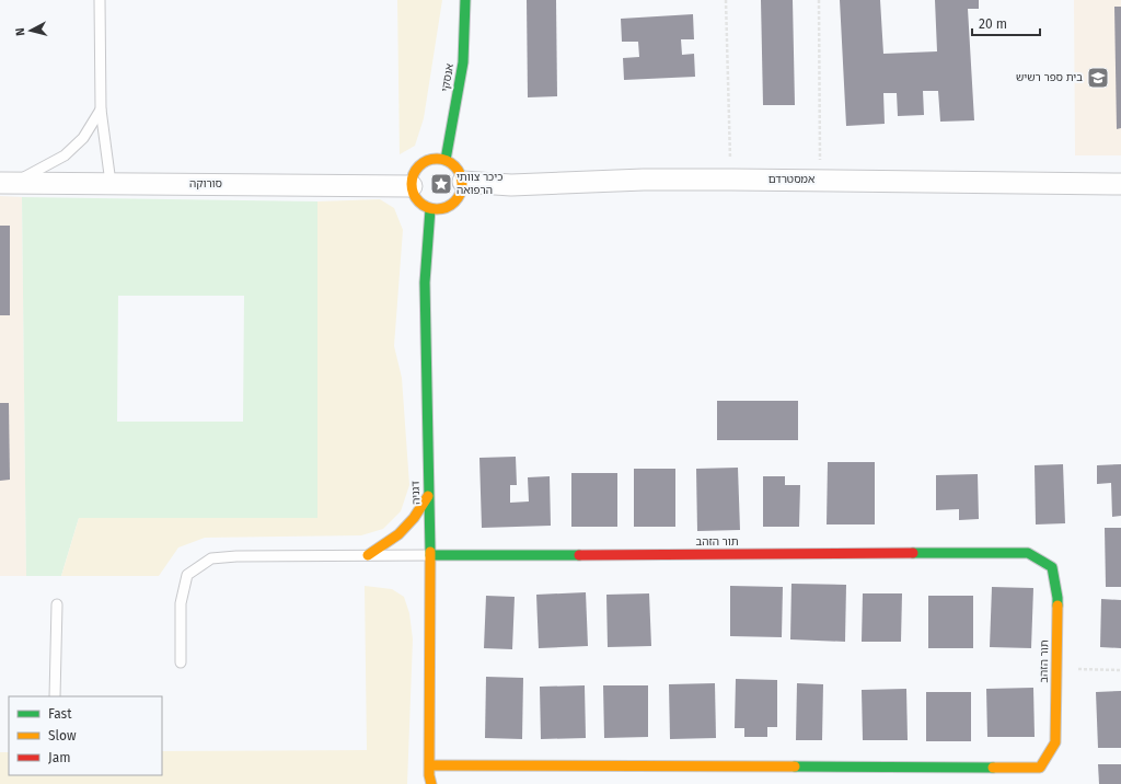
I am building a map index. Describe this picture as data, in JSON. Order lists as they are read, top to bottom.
{
  "streets": {
    "street": [
      "אנסקי",
      "אמסטרדם",
      "סורוקה",
      "דגניה",
      "תור הזהב"
    ]
  },
  "crossings": [
    ["אנסקי", "אמסטרדם"],
    ["אנסקי", "סורוקה"],
    ["אנסקי", "דגניה"],
    ["אמסטרדם", "סורוקה"],
    ["אמסטרדם", "דגניה"],
    ["סורוקה", "דגניה"],
    ["דגניה", "תור הזהב"]
  ],
  "places": {
    "school or university": ["בית ספר רשיש"],
    "place": ["כיכר צוותי הרפואה"]
  },
  "legend": ["Fast", "Slow", "Jam"],
  "scale_bar": "20 m",
  "north": "left"
}
